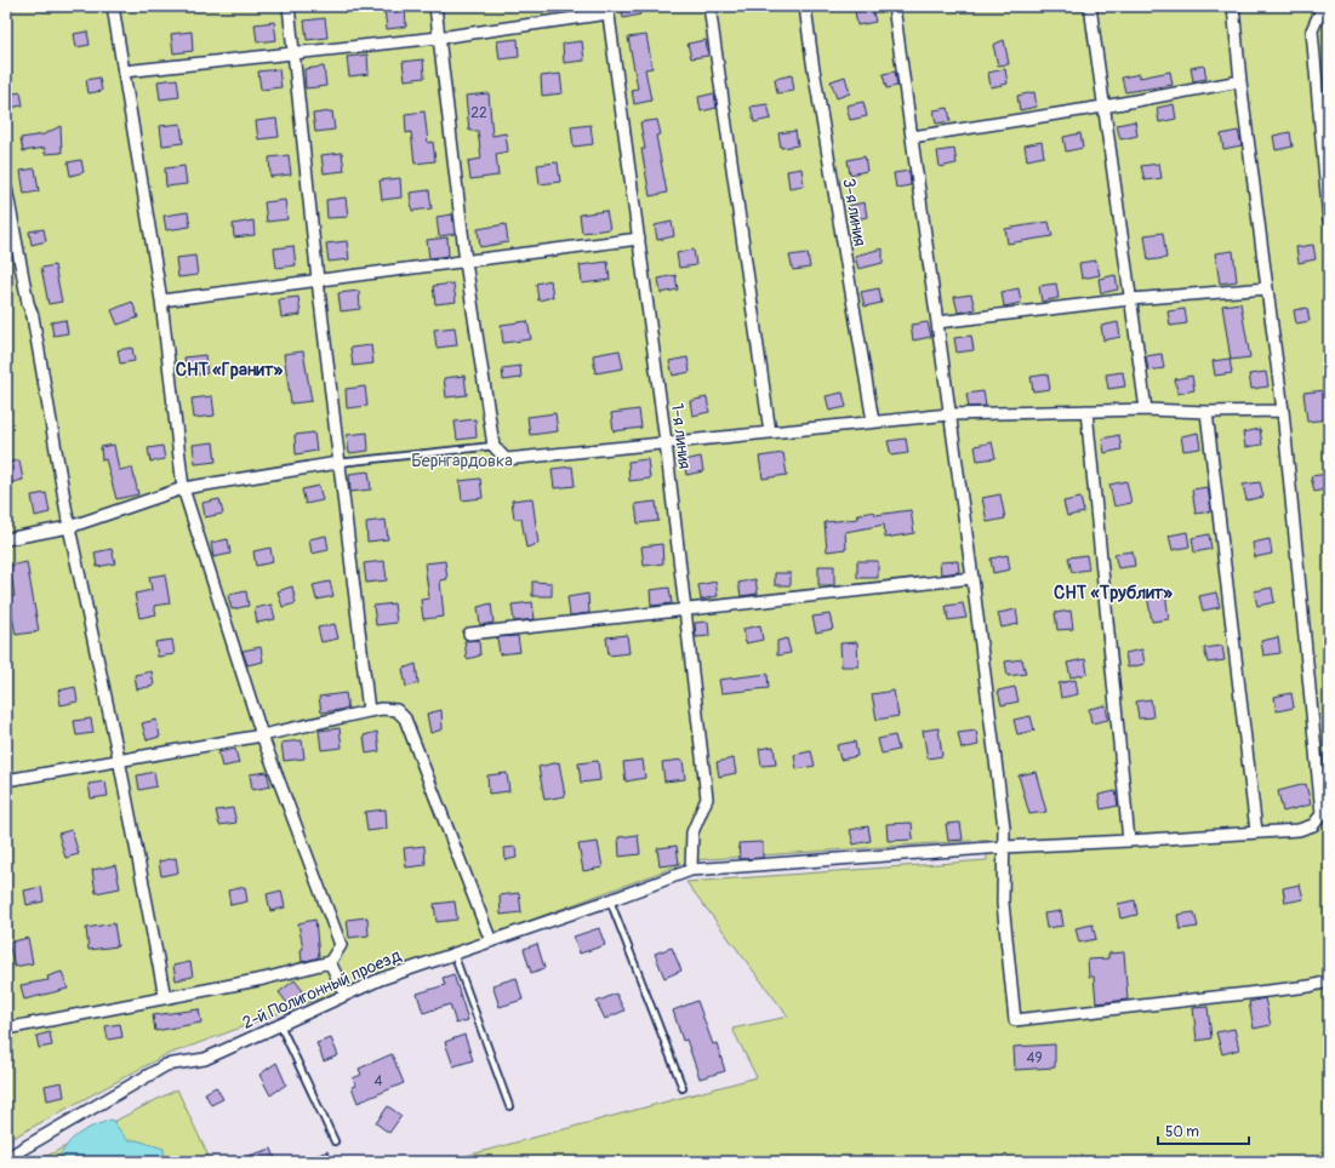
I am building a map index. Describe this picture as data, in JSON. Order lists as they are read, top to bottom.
{
  "streets": {
    "street": ["3-я линия", "1-я линия", "2-й Полигонный проезд"]
  },
  "crossings": [
    ["1-я линия", "2-й Полигонный проезд"]
  ],
  "districts": ["СНТ «Гранит»", "СНТ «Трублит»"],
  "parks": ["Бернгардовка"],
  "house_numbers": ["22", "49", "4"],
  "scale_bar": "50 m"
}
